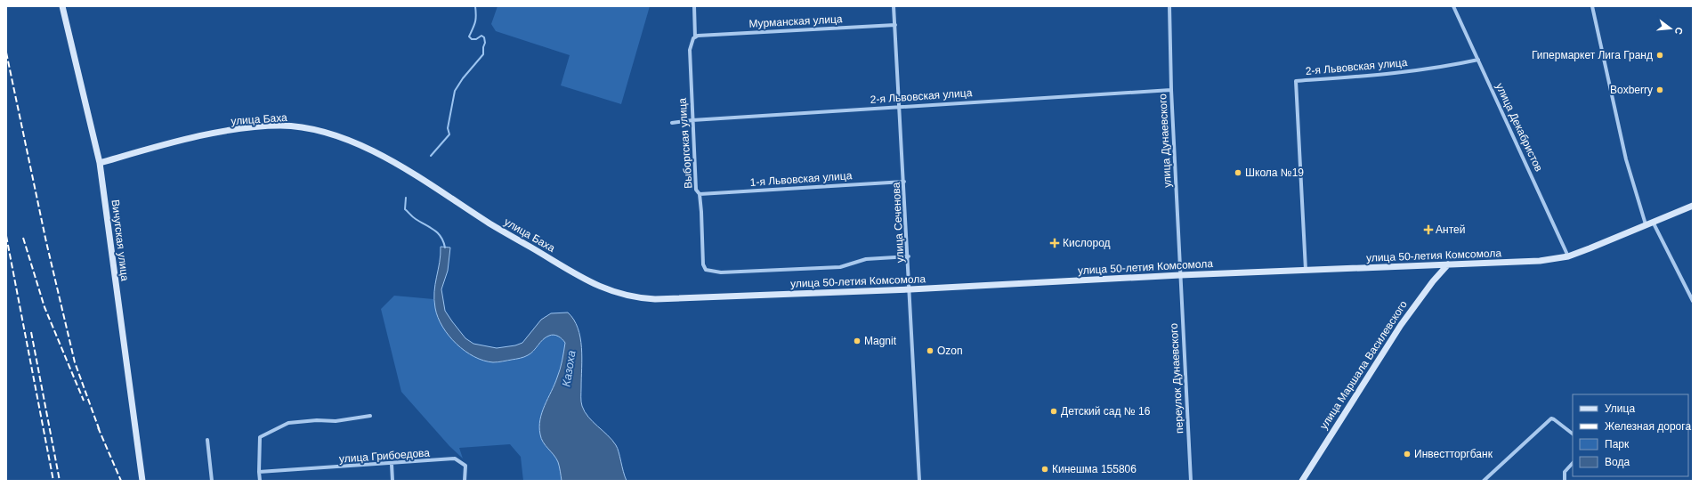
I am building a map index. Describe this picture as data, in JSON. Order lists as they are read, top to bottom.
{
  "streets": {
    "main road": [
      "улица Баха",
      "Вичугская улица",
      "улица 50-летия Комсомола",
      "улица Маршала Василевского"
    ],
    "street": [
      "Мурманская улица",
      "2-я Львовская улица",
      "улица Декабристов",
      "улица Дунаевского",
      "Выборгская улица",
      "1-я Львовская улица",
      "улица Сеченова",
      "переулок Дунаевского",
      "улица Грибоедова"
    ]
  },
  "crossings": [
    ["Мурманская улица", "Выборгская улица"],
    ["Мурманская улица", "улица Сеченова"],
    ["2-я Львовская улица", "улица Декабристов"],
    ["2-я Львовская улица", "улица Дунаевского"],
    ["2-я Львовская улица", "Выборгская улица"],
    ["2-я Львовская улица", "улица Сеченова"],
    ["2-я Львовская улица", "улица 50-летия Комсомола"],
    ["улица Баха", "Вичугская улица"],
    ["улица Баха", "улица 50-летия Комсомола"],
    ["улица Декабристов", "улица 50-летия Комсомола"],
    ["улица Дунаевского", "улица 50-летия Комсомола"],
    ["улица Дунаевского", "переулок Дунаевского"],
    ["Выборгская улица", "1-я Львовская улица"],
    ["Выборгская улица", "улица Сеченова"],
    ["1-я Львовская улица", "улица Сеченова"],
    ["улица Сеченова", "улица 50-летия Комсомола"],
    ["улица 50-летия Комсомола", "улица Маршала Василевского"],
    ["улица 50-летия Комсомола", "переулок Дунаевского"]
  ],
  "water": ["Казоха"],
  "places": {
    "other": [
      "Гипермаркет Лига Гранд",
      "Boxberry",
      "Школа №19",
      "Magnit",
      "Ozon",
      "Детский сад № 16",
      "Инвестторгбанк",
      "Кинешма 155806"
    ],
    "health": ["Антей", "Кислород"]
  },
  "legend": [
    "Улица",
    "Железная дорога",
    "Парк",
    "Вода"
  ],
  "north": "right"
}
